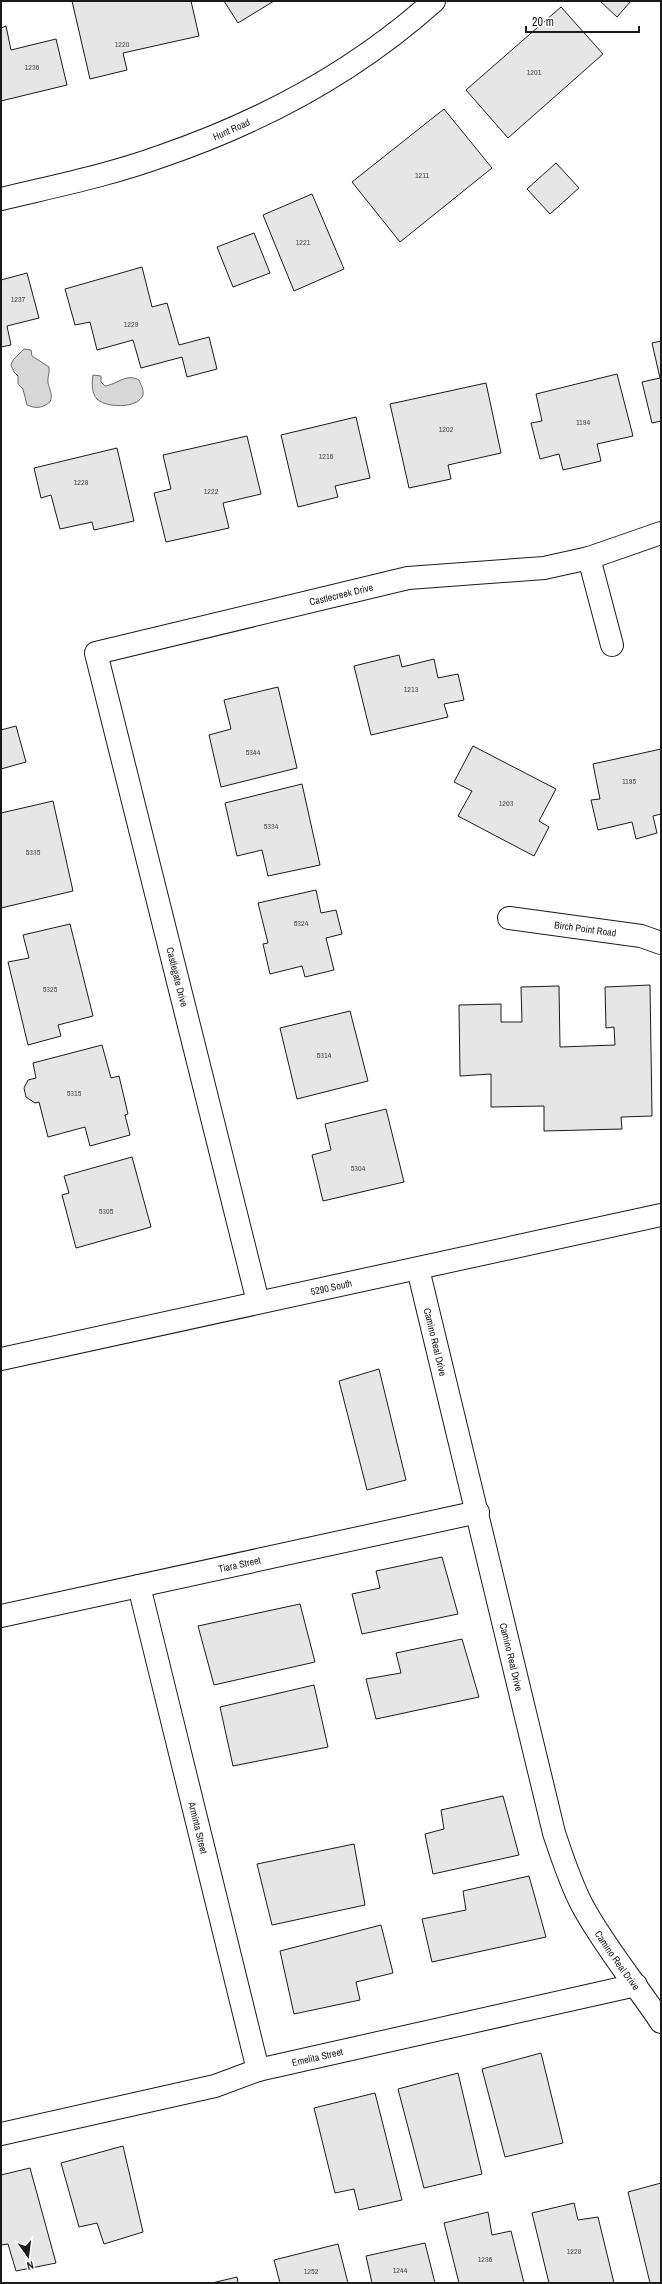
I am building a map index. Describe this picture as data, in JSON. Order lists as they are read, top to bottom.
{
  "streets": {
    "street": [
      "Hunt Road",
      "Castlecreek Drive",
      "Birch Point Road",
      "Castlegate Drive",
      "5290 South",
      "Camino Real Drive",
      "Tiara Street",
      "Arminta Street",
      "Emelita Street"
    ]
  },
  "crossings": [
    ["Castlecreek Drive", "Castlegate Drive"],
    ["Castlegate Drive", "5290 South"],
    ["5290 South", "Camino Real Drive"],
    ["Camino Real Drive", "Tiara Street"],
    ["Camino Real Drive", "Emelita Street"],
    ["Tiara Street", "Arminta Street"],
    ["Arminta Street", "Emelita Street"]
  ],
  "house_numbers": [
    "1220",
    "1236",
    "1201",
    "1211",
    "1221",
    "1237",
    "1229",
    "1194",
    "1202",
    "1216",
    "1228",
    "1222",
    "1213",
    "5344",
    "1195",
    "1203",
    "5334",
    "5335",
    "5324",
    "5325",
    "5314",
    "5315",
    "5304",
    "5305",
    "1228",
    "1236",
    "1244",
    "1252"
  ],
  "scale_bar": "20 m",
  "north": "bottom"
}
